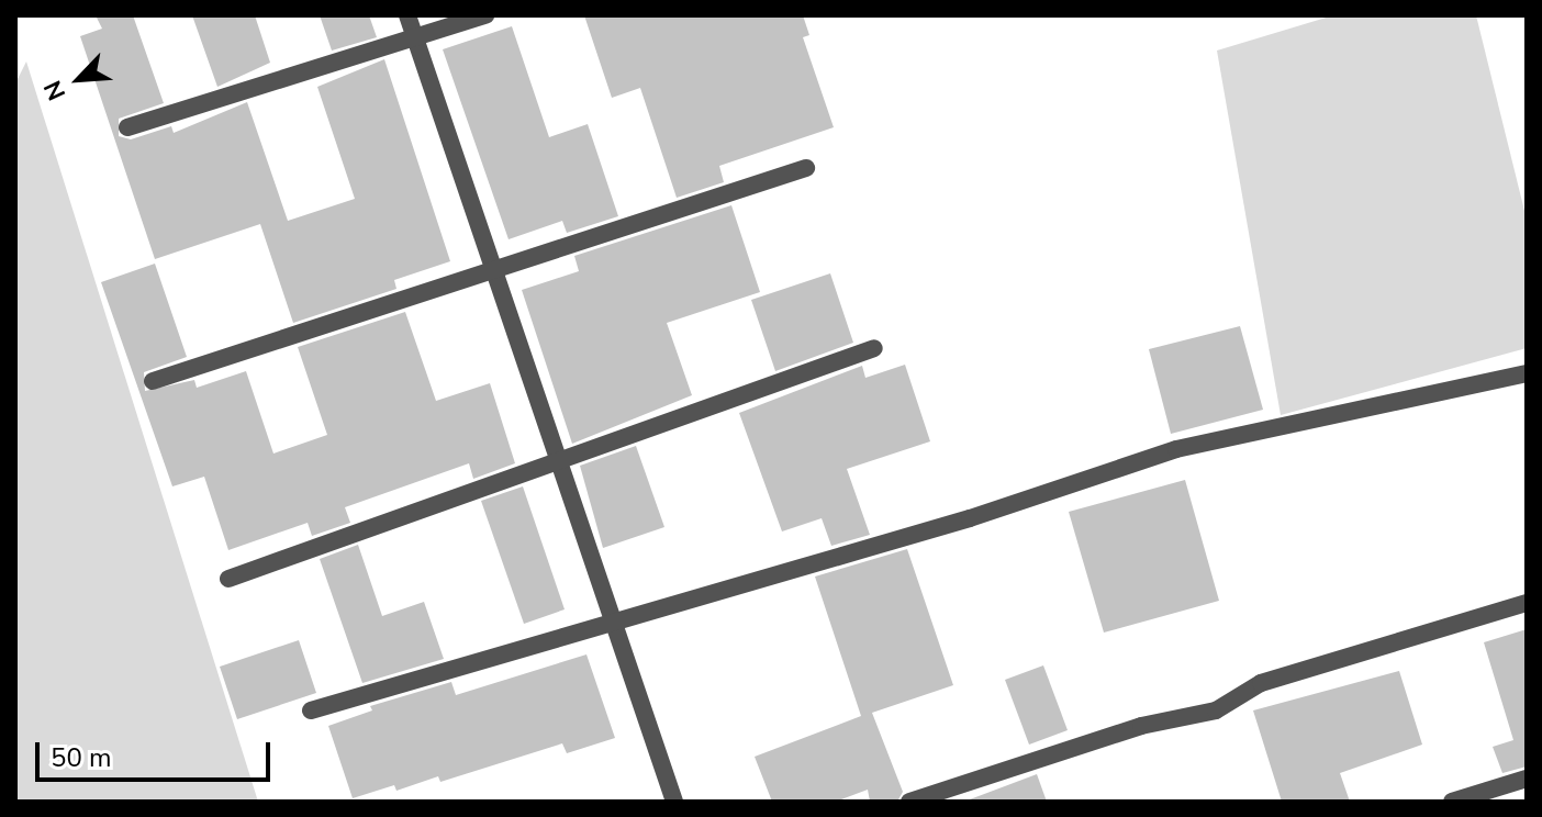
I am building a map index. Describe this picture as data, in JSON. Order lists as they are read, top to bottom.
{
  "scale_bar": "50 m",
  "north": "bottom left"
}
